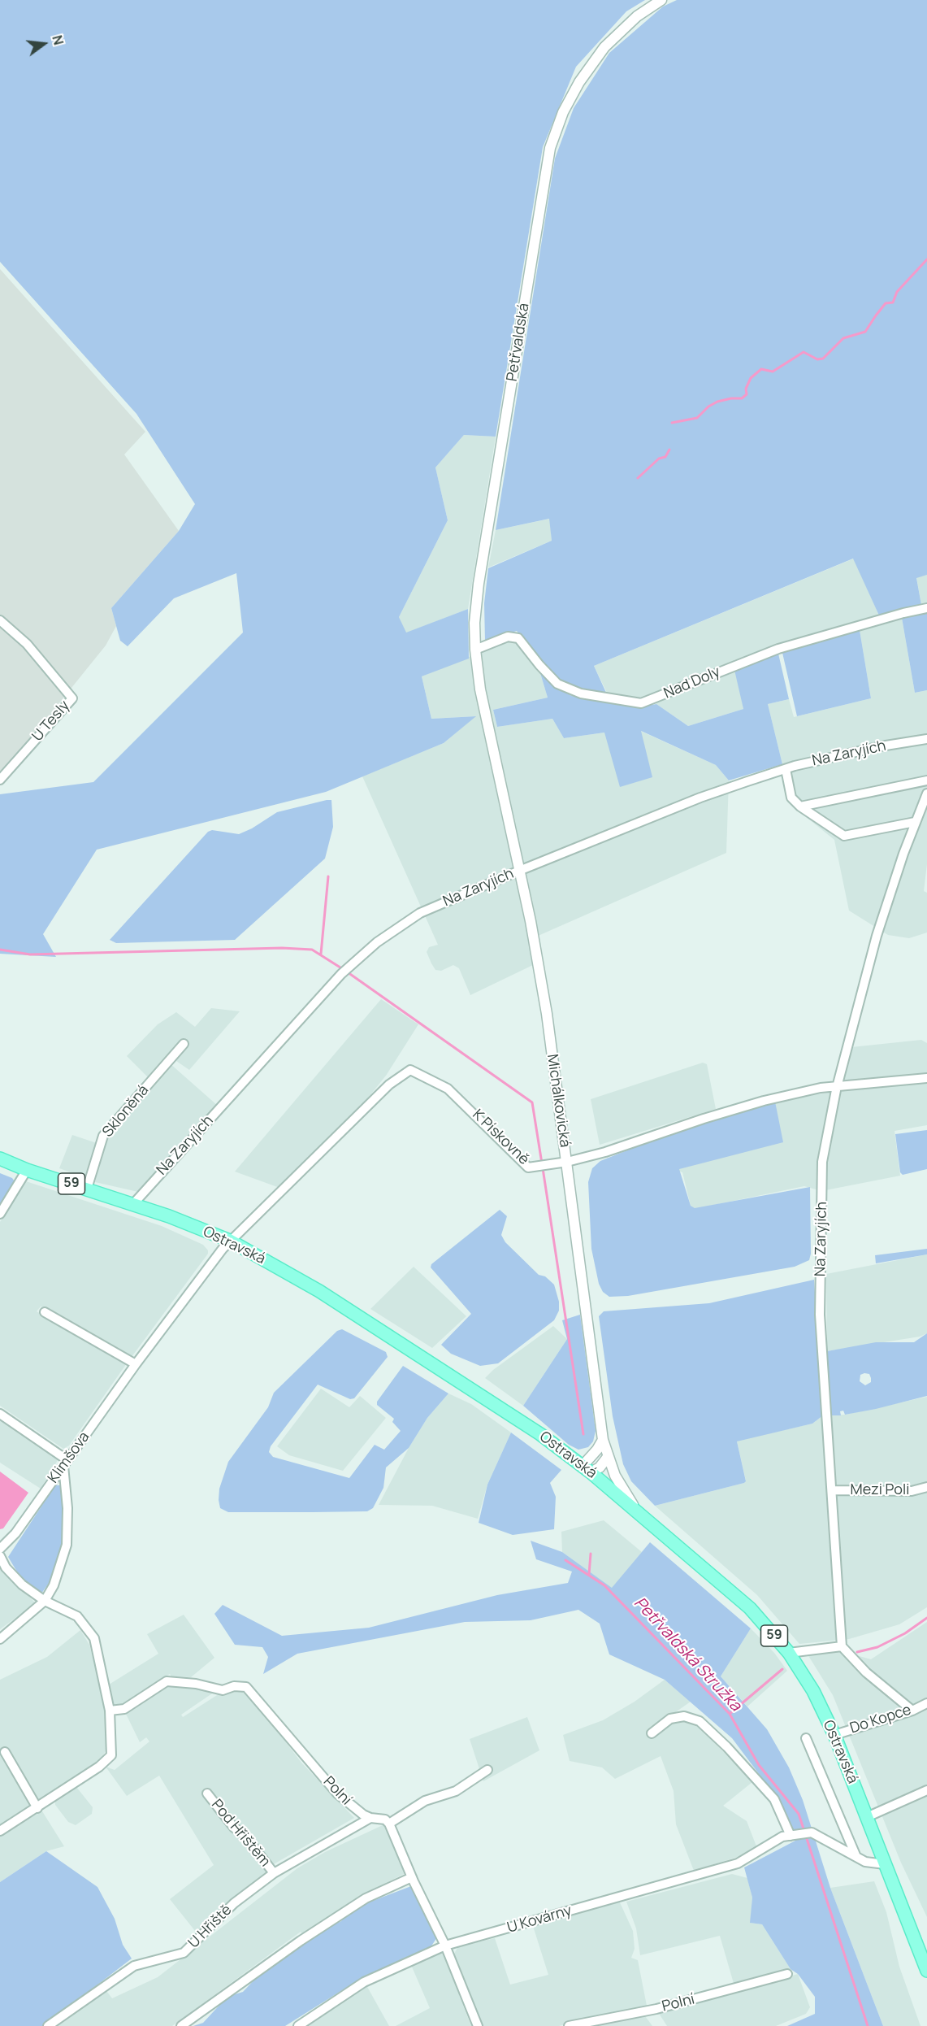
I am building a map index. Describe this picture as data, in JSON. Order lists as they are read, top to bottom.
{
  "streets": {
    "main road": ["59", "Ostravská"],
    "street": [
      "Petřvaldská",
      "Nad Doly",
      "U Tesly",
      "Na Zaryjích",
      "Michálkovická",
      "Skloněná",
      "K Pískovně",
      "Klimšova",
      "Mezi Poli",
      "Do Kopce",
      "Polní",
      "Pod Hřištěm",
      "U Kovárny",
      "U Hřiště"
    ]
  },
  "crossings": [
    ["Petřvaldská", "Nad Doly"],
    ["Petřvaldská", "Michálkovická"],
    ["Na Zaryjích", "Michálkovická"],
    ["Na Zaryjích", "K Pískovně"],
    ["Na Zaryjích", "Ostravská"],
    ["Na Zaryjích", "Mezi Poli"],
    ["Michálkovická", "K Pískovně"],
    ["Michálkovická", "Ostravská"],
    ["Skloněná", "Ostravská"],
    ["K Pískovně", "Ostravská"],
    ["K Pískovně", "Klimšova"],
    ["Ostravská", "Klimšova"],
    ["Ostravská", "Do Kopce"],
    ["Ostravská", "U Kovárny"],
    ["Polní", "U Hřiště"],
    ["Pod Hřištěm", "U Hřiště"]
  ],
  "water": ["Petřvaldská Stružka"],
  "north": "right"
}
